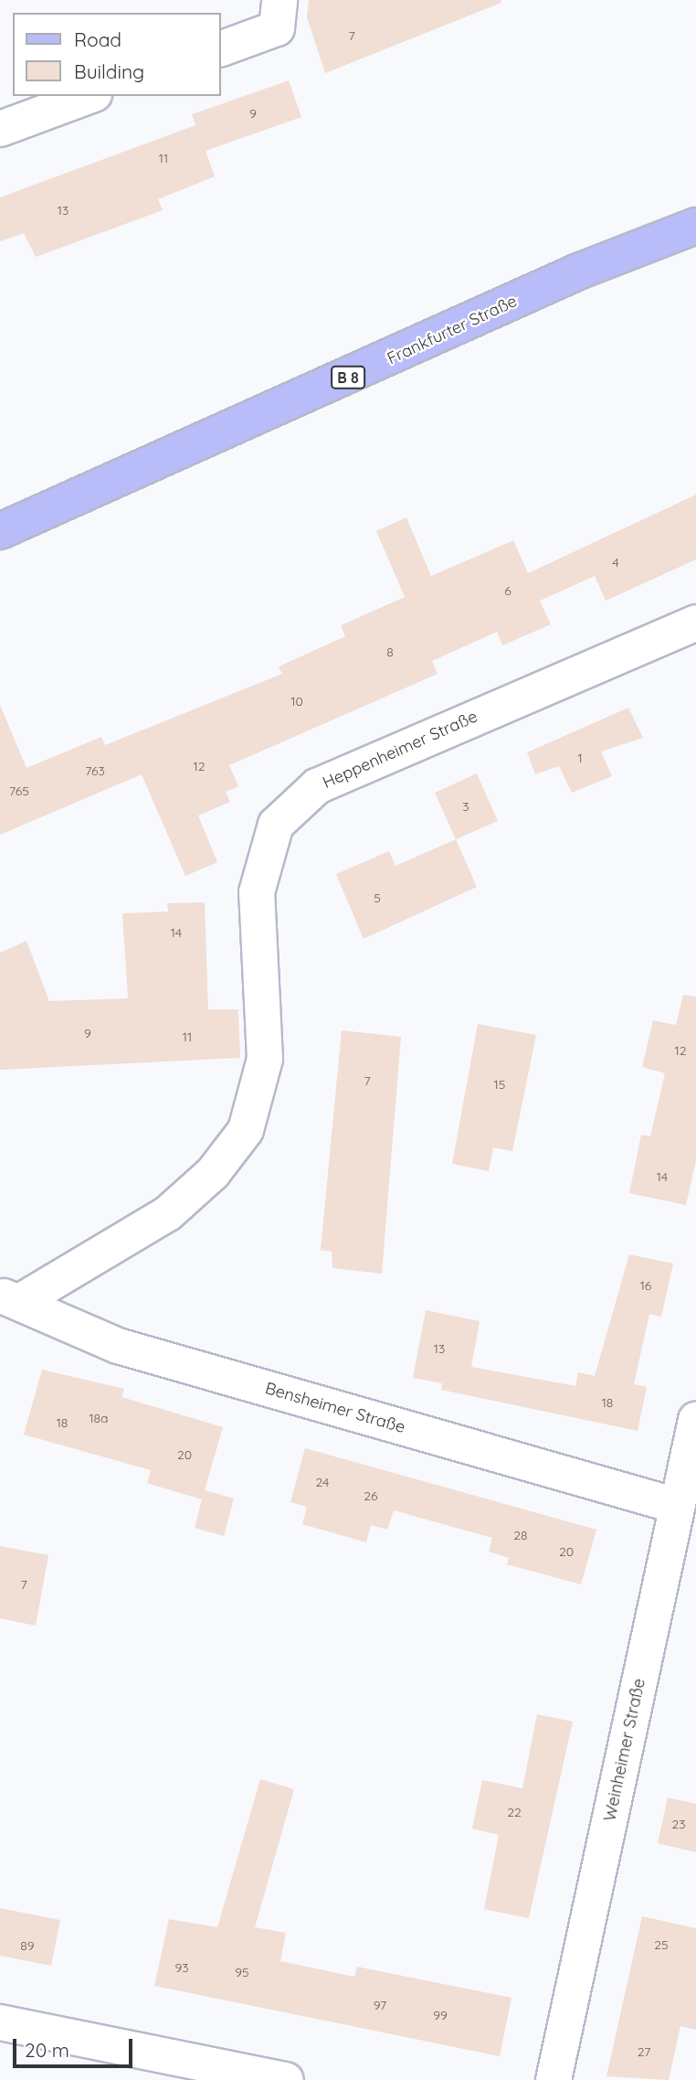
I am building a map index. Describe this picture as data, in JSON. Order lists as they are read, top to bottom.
{
  "streets": {
    "main road": ["Frankfurter Straße", "B 8"],
    "street": ["Heppenheimer Straße", "Bensheimer Straße", "Weinheimer Straße"]
  },
  "crossings": [
    ["Heppenheimer Straße", "Bensheimer Straße"],
    ["Bensheimer Straße", "Weinheimer Straße"]
  ],
  "house_numbers": [
    "7",
    "9",
    "11",
    "13",
    "4",
    "6",
    "8",
    "10",
    "1",
    "12",
    "763",
    "765",
    "3",
    "5",
    "14",
    "9",
    "11",
    "12",
    "7",
    "15",
    "14",
    "16",
    "13",
    "18",
    "18a",
    "18",
    "20",
    "24",
    "26",
    "28",
    "20",
    "7",
    "22",
    "23",
    "25",
    "89",
    "93",
    "95",
    "97",
    "99",
    "27"
  ],
  "legend": ["Road", "Building"],
  "scale_bar": "20 m"
}
